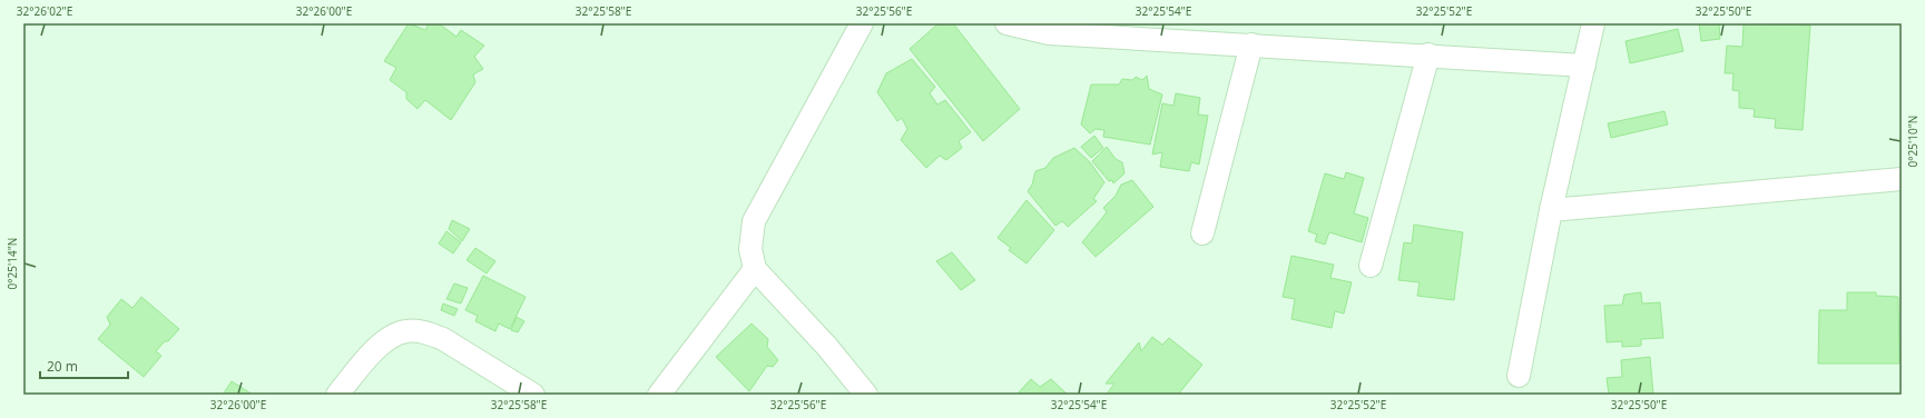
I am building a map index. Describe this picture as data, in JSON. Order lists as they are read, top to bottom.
{
  "scale_bar": "20 m",
  "coordinates": [
    "32°26'02\"E",
    "32°26'00\"E",
    "32°25'58\"E",
    "32°25'56\"E",
    "32°25'54\"E",
    "32°25'52\"E",
    "32°25'50\"E",
    "0°25'10\"N",
    "0°25'14\"N"
  ]
}
